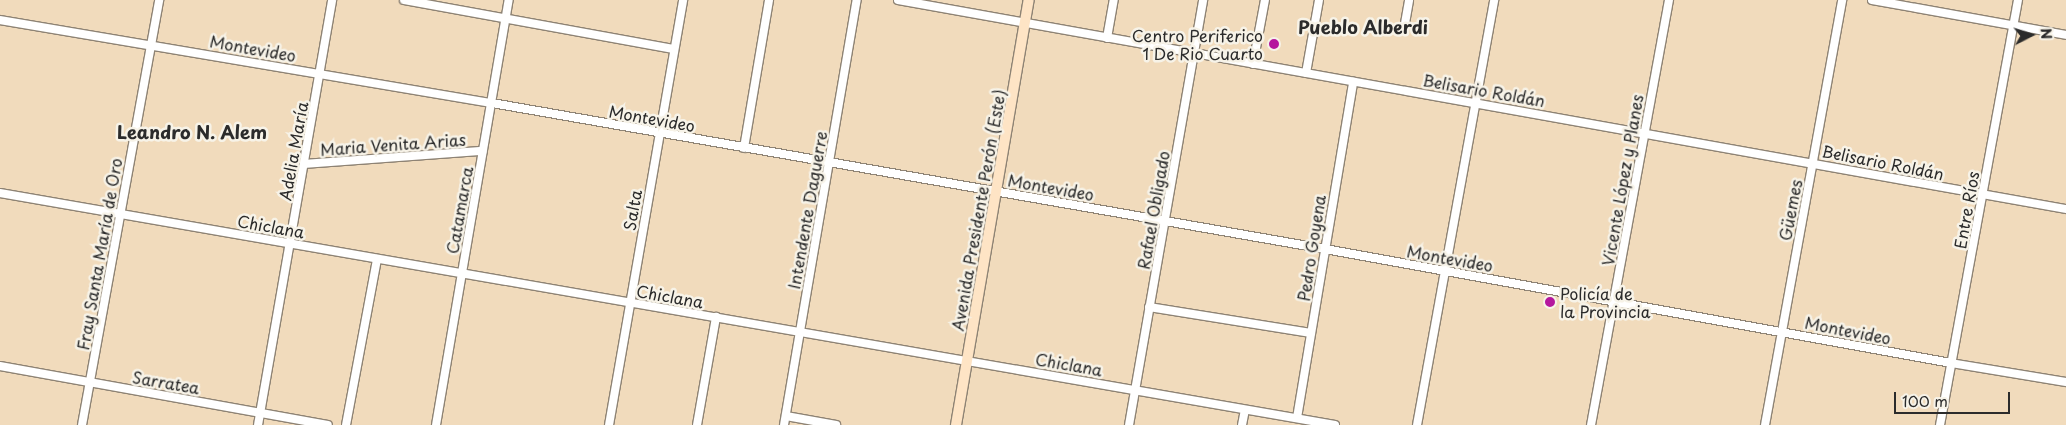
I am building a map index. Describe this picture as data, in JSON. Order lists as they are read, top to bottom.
{
  "streets": {
    "main road": ["Avenida Presidente Perón (Este)"],
    "street": [
      "Montevideo",
      "Belisario Roldán",
      "Maria Venita Arias",
      "Adelia María",
      "Vicente López y Planes",
      "Catamarca",
      "Salta",
      "Intendente Daguerre",
      "Rafael Obligado",
      "Güemes",
      "Entre Ríos",
      "Chiclana",
      "Pedro Goyena",
      "Fray Santa María de Oro",
      "Sarratea"
    ]
  },
  "crossings": [
    ["Montevideo", "Adelia María"],
    ["Montevideo", "Vicente López y Planes"],
    ["Montevideo", "Catamarca"],
    ["Montevideo", "Salta"],
    ["Montevideo", "Intendente Daguerre"],
    ["Montevideo", "Avenida Presidente Perón (Este)"],
    ["Montevideo", "Rafael Obligado"],
    ["Montevideo", "Güemes"],
    ["Montevideo", "Entre Ríos"],
    ["Montevideo", "Pedro Goyena"],
    ["Montevideo", "Fray Santa María de Oro"],
    ["Belisario Roldán", "Vicente López y Planes"],
    ["Belisario Roldán", "Avenida Presidente Perón (Este)"],
    ["Belisario Roldán", "Rafael Obligado"],
    ["Belisario Roldán", "Güemes"],
    ["Belisario Roldán", "Entre Ríos"],
    ["Belisario Roldán", "Pedro Goyena"],
    ["Maria Venita Arias", "Adelia María"],
    ["Maria Venita Arias", "Catamarca"],
    ["Adelia María", "Chiclana"],
    ["Adelia María", "Sarratea"],
    ["Catamarca", "Chiclana"],
    ["Salta", "Chiclana"],
    ["Intendente Daguerre", "Chiclana"],
    ["Avenida Presidente Perón (Este)", "Chiclana"],
    ["Rafael Obligado", "Chiclana"],
    ["Chiclana", "Pedro Goyena"],
    ["Chiclana", "Fray Santa María de Oro"],
    ["Fray Santa María de Oro", "Sarratea"]
  ],
  "districts": ["Pueblo Alberdi", "Leandro N. Alem"],
  "places": ["Centro Periferico 1 De Rio Cuarto", "Policía de la Provincia"],
  "scale_bar": "100 m",
  "north": "right"
}
